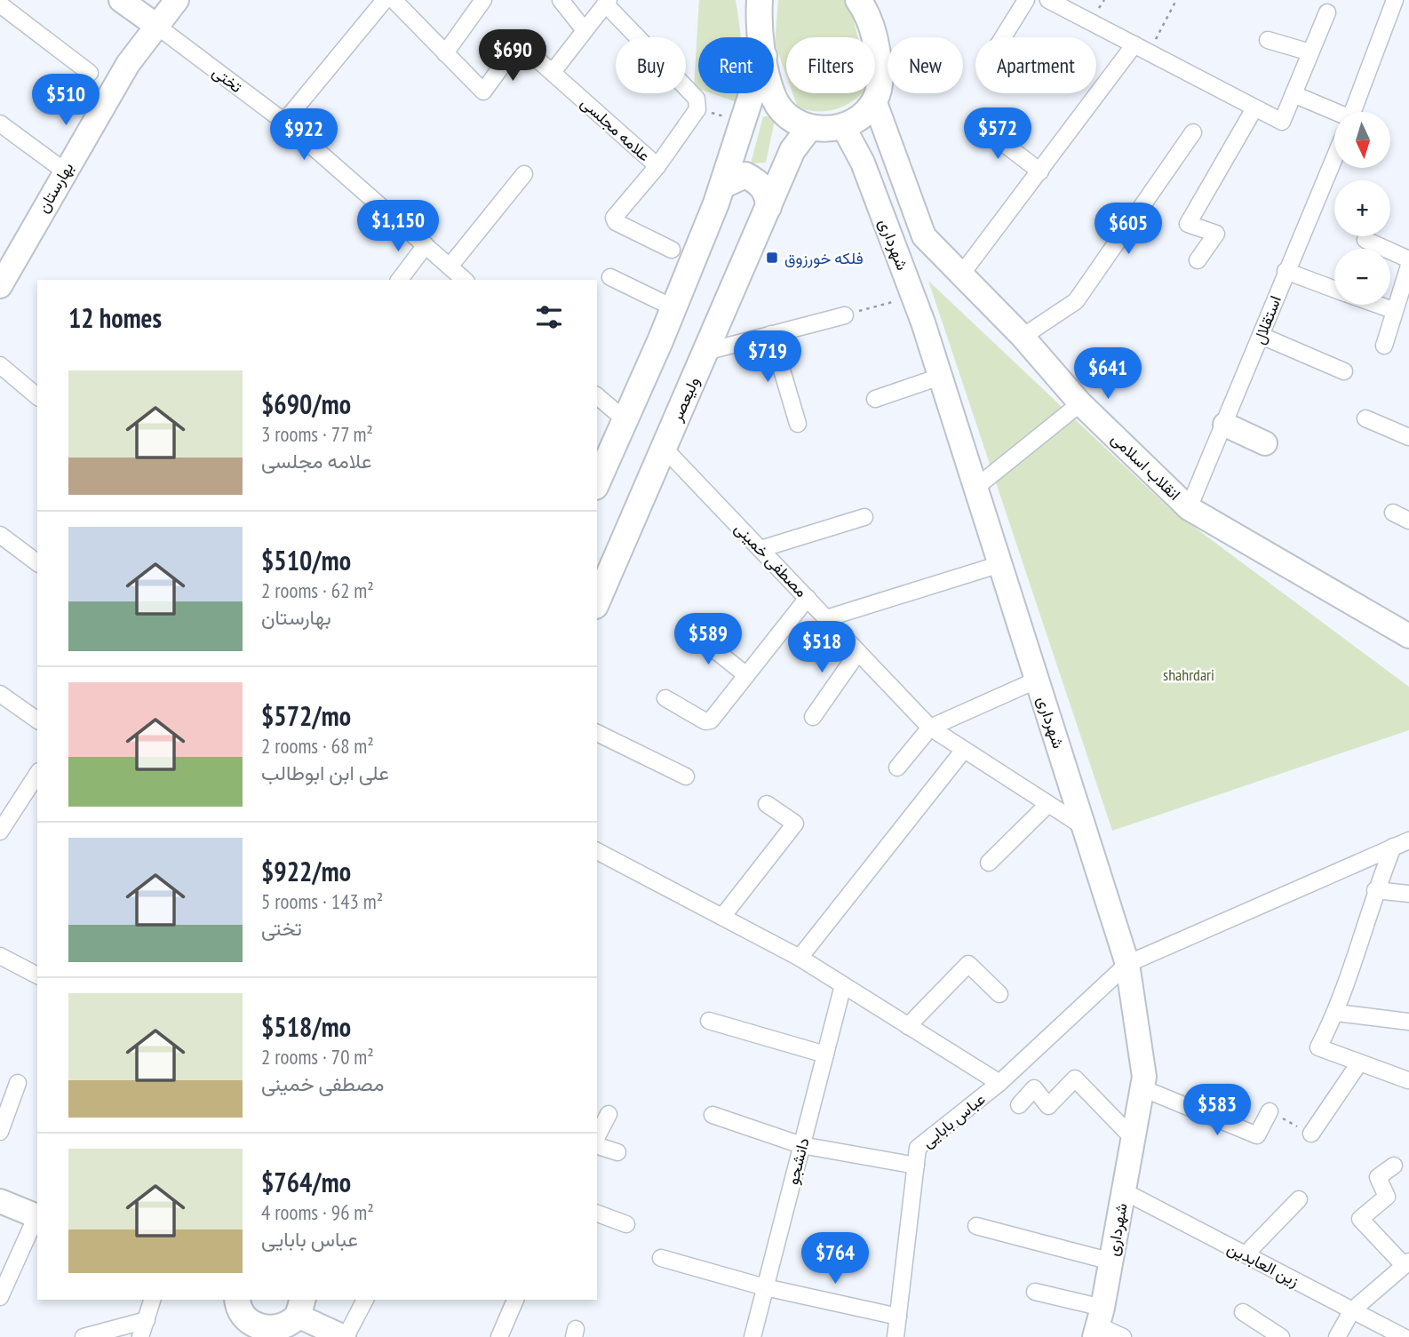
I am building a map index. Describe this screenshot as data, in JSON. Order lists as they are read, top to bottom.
{
  "streets": {
    "main road": [
      "بهارستان",
      "شهرداری",
      "ولیعصر",
      "انقلاب اسلامی"
    ],
    "street": [
      "تختی",
      "علامه مجلسی",
      "استقلال",
      "مصطفی خمینی",
      "عباس بابایی",
      "دانشجو",
      "زین العابدین"
    ]
  },
  "crossings": [
    ["تختی", "بهارستان"],
    ["شهرداری", "مصطفی خمینی"],
    ["شهرداری", "عباس بابایی"],
    ["شهرداری", "زین العابدین"],
    ["استقلال", "انقلاب اسلامی"],
    ["ولیعصر", "مصطفی خمینی"]
  ],
  "parks": ["shahrdari"],
  "places": {
    "transit": ["فلکه خورزوق"]
  },
  "north": "bottom",
  "page": {
    "price": [
      "$690",
      "$510",
      "$572",
      "$922",
      "$1,150",
      "$605",
      "$719",
      "$641",
      "$589",
      "$518",
      "$583",
      "$764"
    ],
    "chip": [
      "Buy",
      "Rent",
      "Filters",
      "New",
      "Apartment"
    ],
    "map_buttons": ["+", "−"],
    "heading": "12 homes",
    "list": [
      {
        "name": "$690/mo",
        "note": "3 rooms · 77 m² · علامه مجلسی"
      },
      {
        "name": "$510/mo",
        "note": "2 rooms · 62 m² · بهارستان"
      },
      {
        "name": "$572/mo",
        "note": "2 rooms · 68 m² · علی ابن ابوطالب"
      },
      {
        "name": "$922/mo",
        "note": "5 rooms · 143 m² · تختی"
      },
      {
        "name": "$518/mo",
        "note": "2 rooms · 70 m² · مصطفی خمینی"
      },
      {
        "name": "$764/mo",
        "note": "4 rooms · 96 m² · عباس بابایی"
      }
    ]
  }
}
